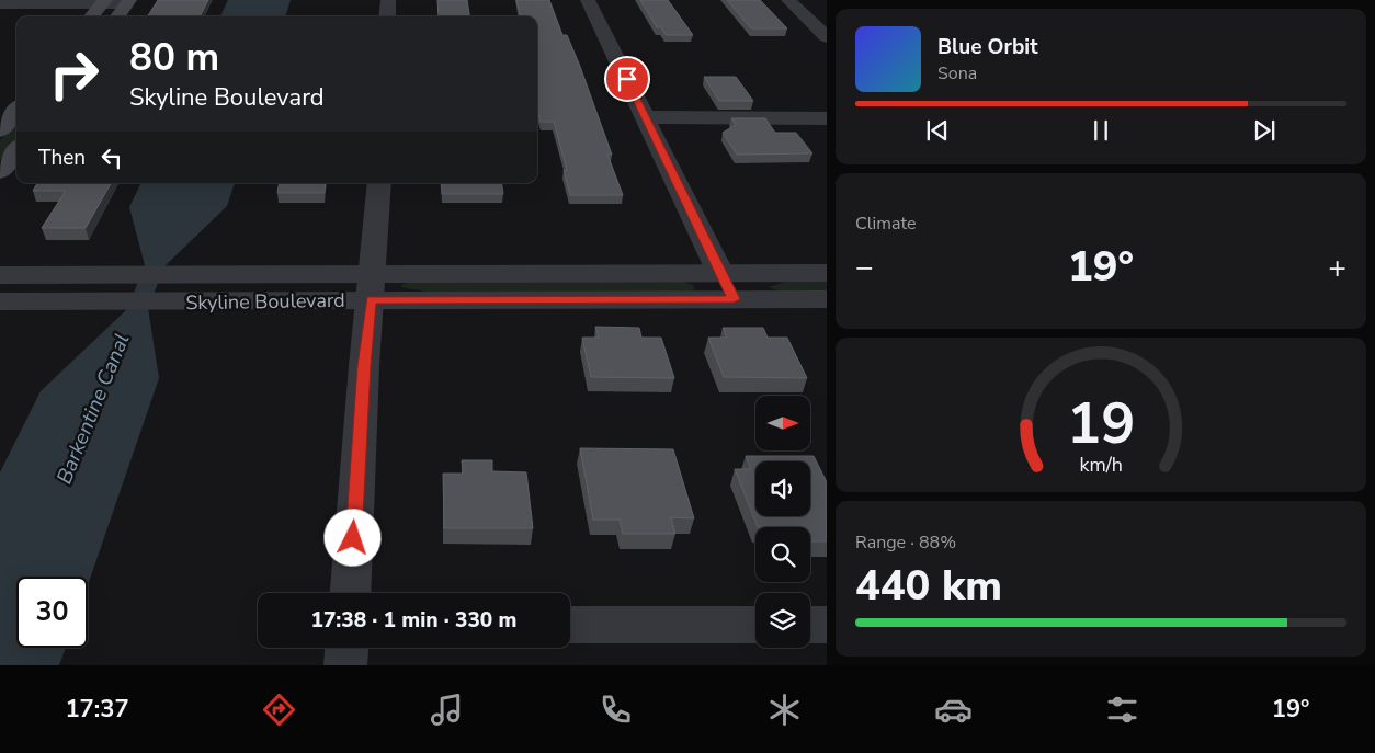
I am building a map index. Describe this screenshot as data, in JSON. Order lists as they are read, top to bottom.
{
  "streets": {
    "street": ["Skyline Boulevard"]
  },
  "water": ["Barkentine Canal"],
  "north": "right",
  "page": {
    "turn": ["80 m", "Skyline Boulevard"],
    "song": ["Blue Orbit", "Sona"],
    "then": "Then",
    "tile": [
      "Climate",
      ["Range · 88%", "440 km"]
    ],
    "heat": ["−", "19°", "+"],
    "limit": "30",
    "trip": "17:38 · 1 min · 330 m",
    "tabs": ["17:37", "19°"],
    "gauge": ["19", "km/h"]
  }
}
